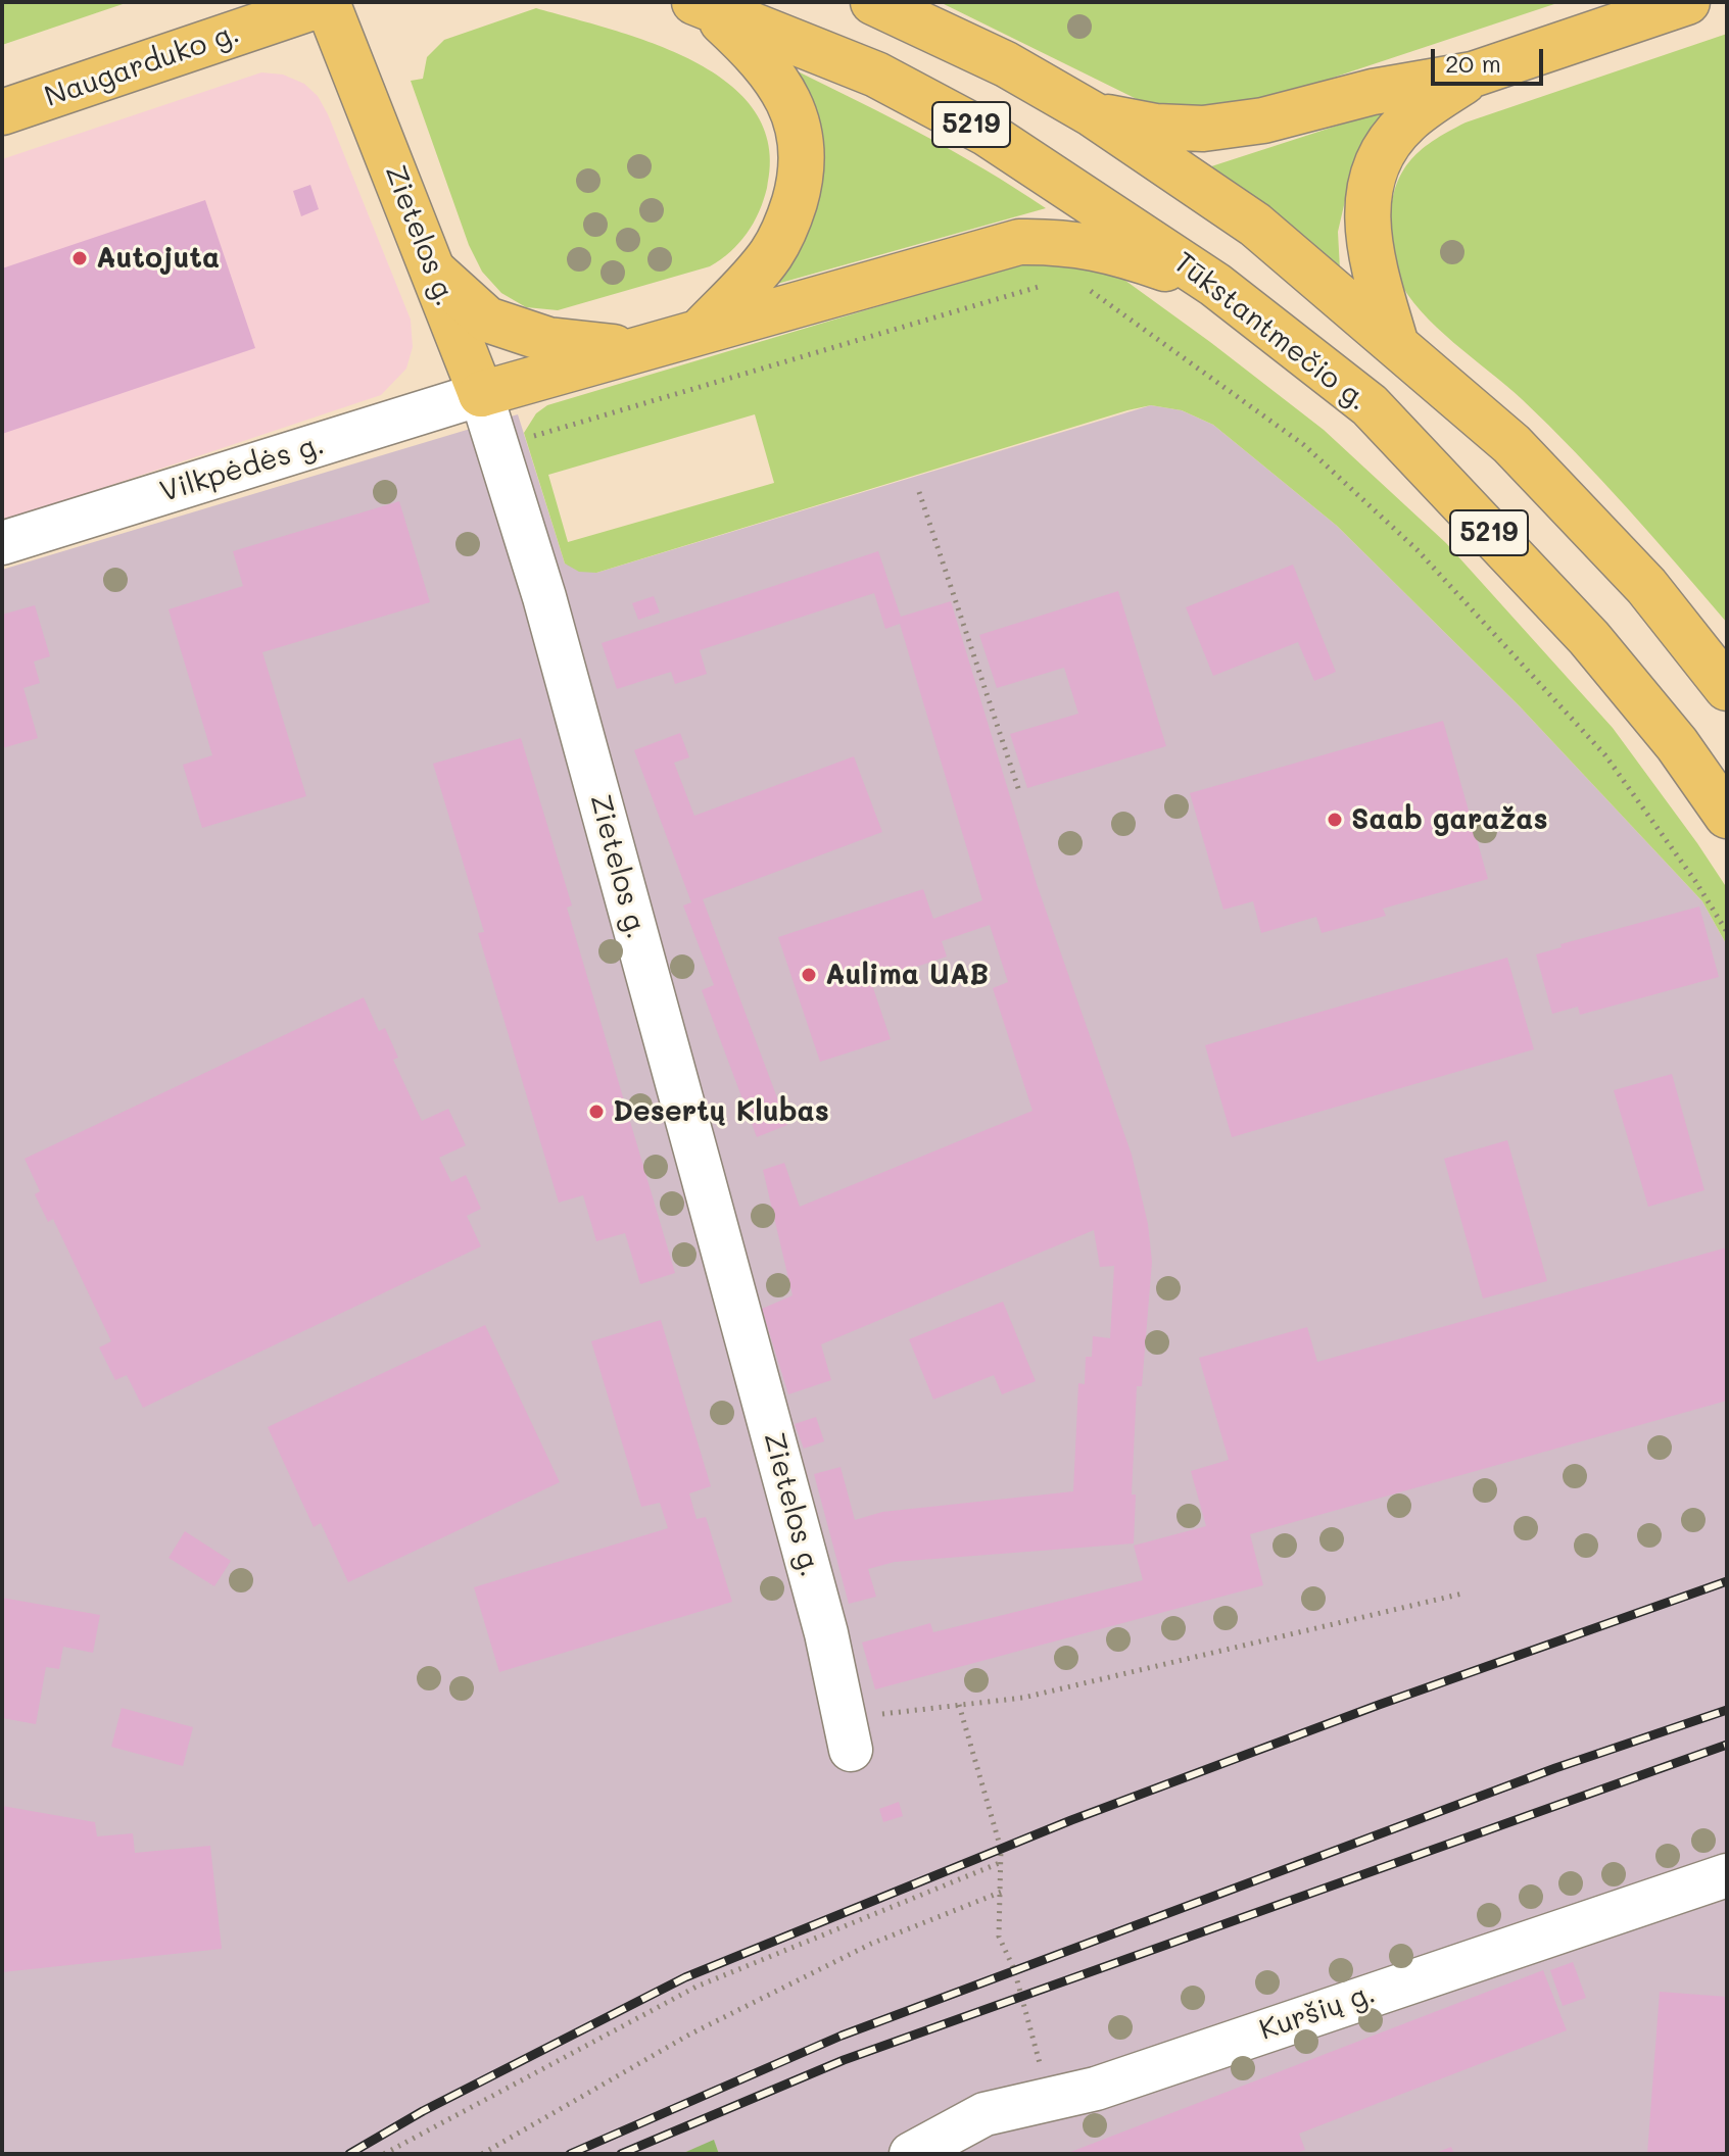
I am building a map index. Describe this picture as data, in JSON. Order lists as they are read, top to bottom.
{
  "streets": {
    "main road": [
      "Naugarduko g.",
      "5219",
      "Zietelos g.",
      "Tūkstantmečio g."
    ],
    "street": ["Vilkpėdės g.", "Kuršių g."]
  },
  "crossings": [
    ["Naugarduko g.", "Zietelos g."],
    ["Zietelos g.", "Vilkpėdės g."]
  ],
  "places": [
    "Autojuta",
    "Saab garažas",
    "Aulima UAB",
    "Desertų Klubas"
  ],
  "scale_bar": "20 m"
}
